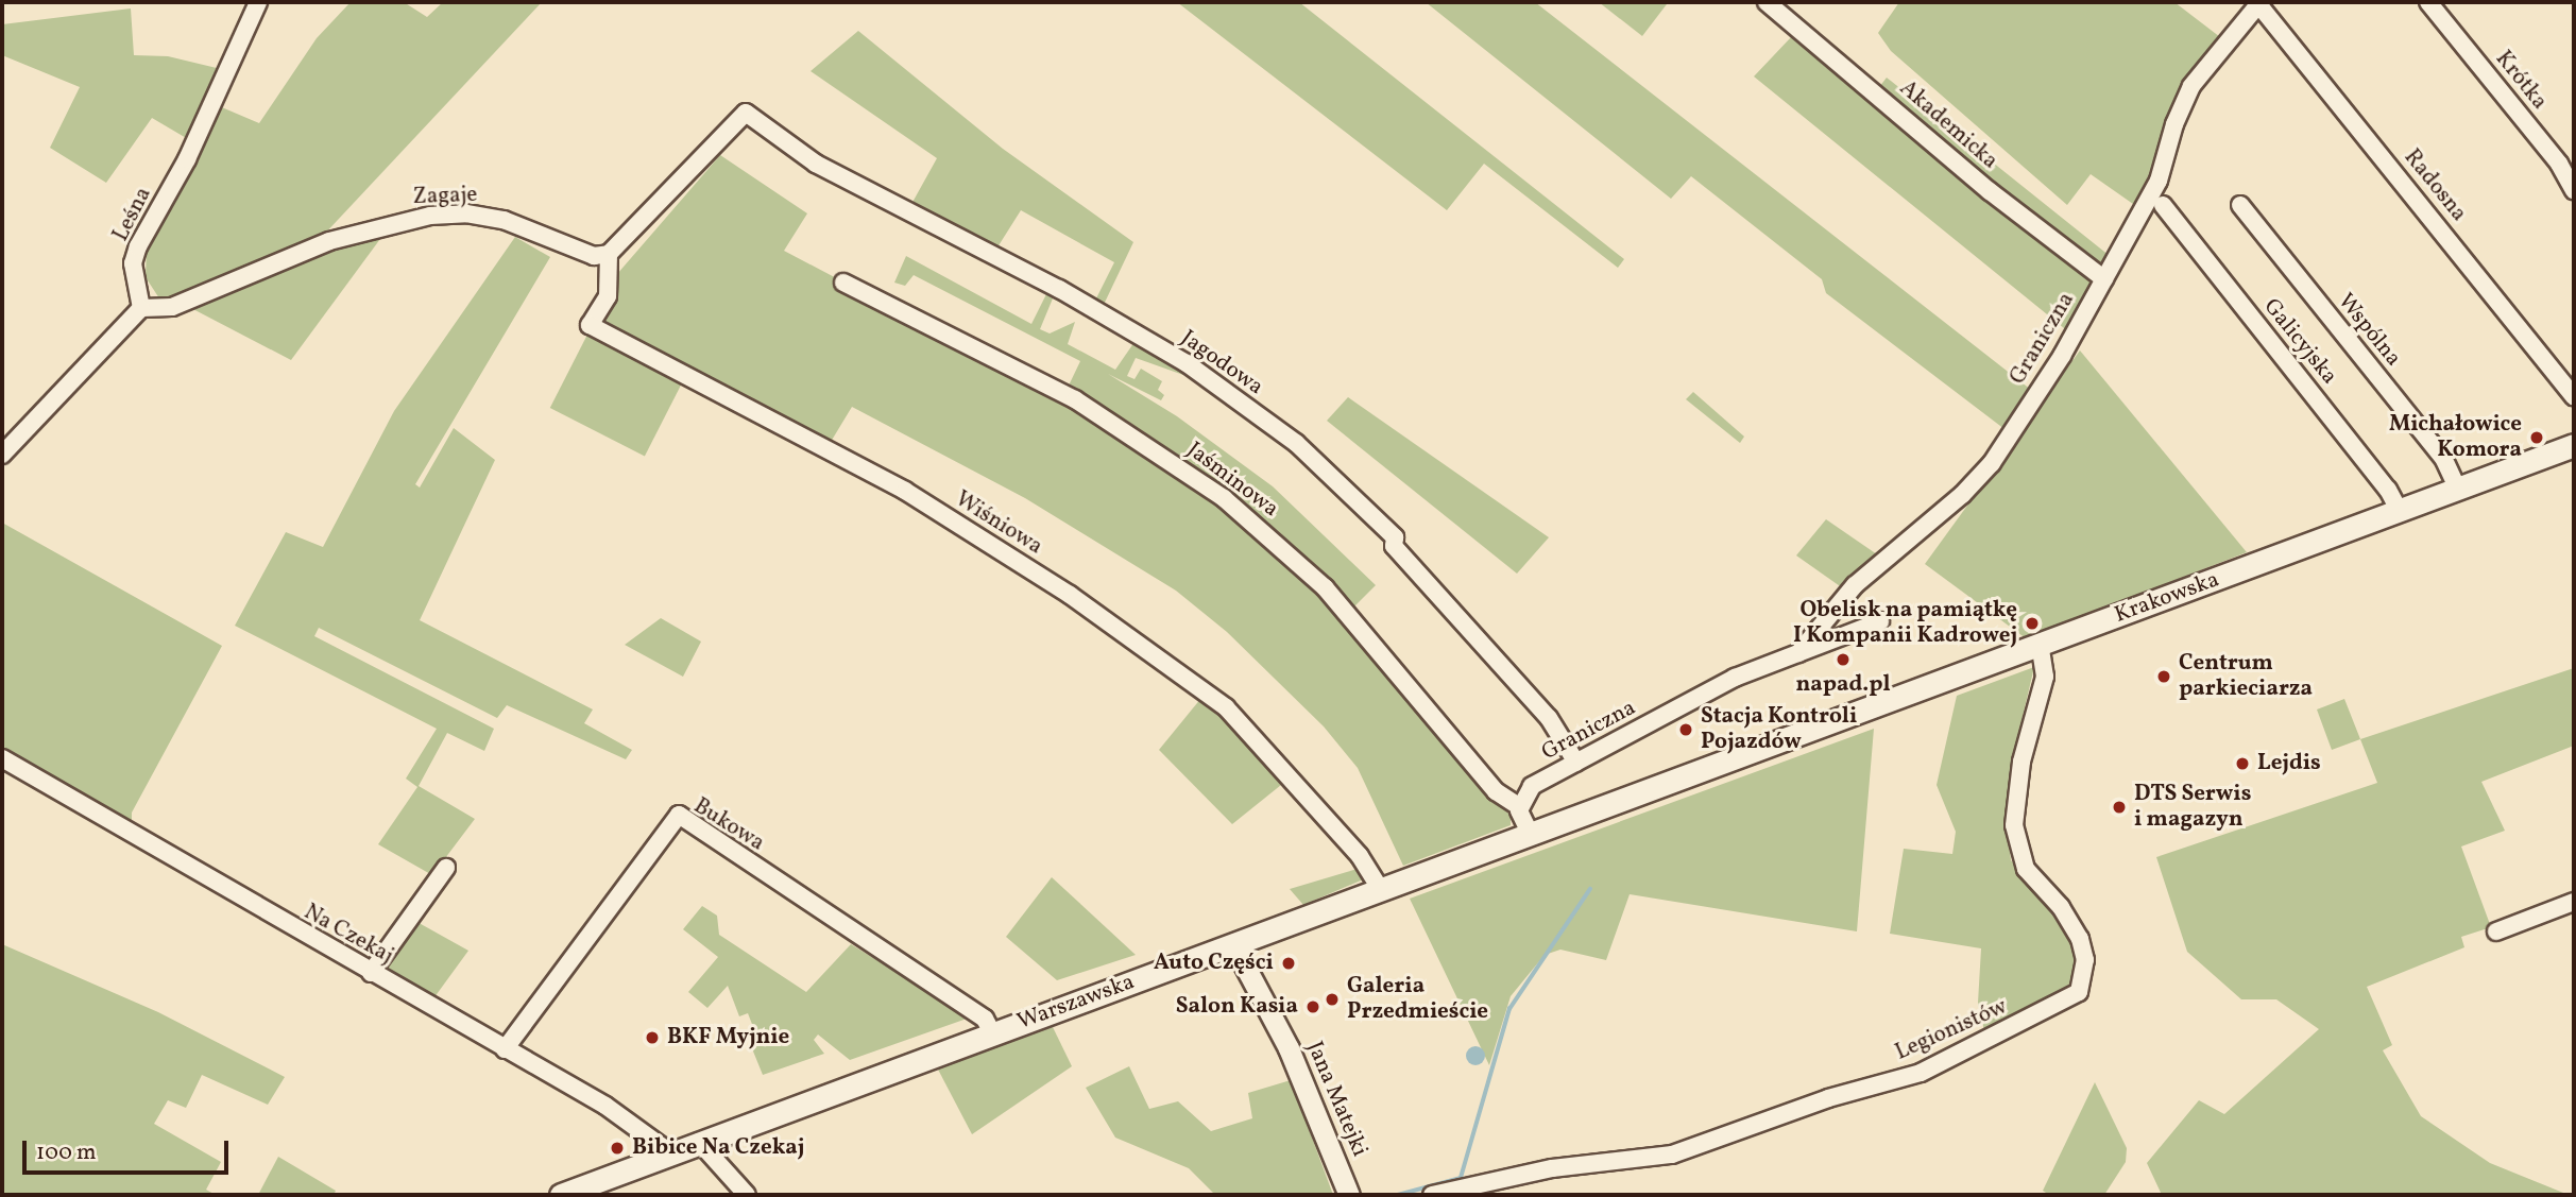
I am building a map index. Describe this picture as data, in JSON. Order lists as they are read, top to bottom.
{
  "streets": {
    "main road": ["Krakowska", "Warszawska"],
    "street": [
      "Krótka",
      "Akademicka",
      "Radosna",
      "Zagaje",
      "Leśna",
      "Wspólna",
      "Graniczna",
      "Galicyjska",
      "Jagodowa",
      "Jaśminowa",
      "Wiśniowa",
      "Bukowa",
      "Na Czekaj",
      "Legionistów",
      "Jana Matejki"
    ]
  },
  "crossings": [
    ["Akademicka", "Graniczna"],
    ["Radosna", "Graniczna"],
    ["Zagaje", "Leśna"],
    ["Zagaje", "Jagodowa"],
    ["Zagaje", "Wiśniowa"],
    ["Wspólna", "Krakowska"],
    ["Graniczna", "Jagodowa"],
    ["Graniczna", "Jaśminowa"],
    ["Galicyjska", "Krakowska"],
    ["Jagodowa", "Wiśniowa"],
    ["Wiśniowa", "Warszawska"],
    ["Krakowska", "Warszawska"],
    ["Krakowska", "Legionistów"],
    ["Bukowa", "Na Czekaj"],
    ["Bukowa", "Warszawska"],
    ["Na Czekaj", "Warszawska"],
    ["Warszawska", "Jana Matejki"]
  ],
  "places": [
    "Michałowice Komora",
    "Obelisk na pamiątkę I Kompanii Kadrowej",
    "napad.pl",
    "Centrum parkieciarza",
    "Stacja Kontroli Pojazdów",
    "Lejdis",
    "DTS Serwis i magazyn",
    "Auto Części",
    "Galeria Przedmieście",
    "Salon Kasia",
    "BKF Myjnie",
    "Bibice Na Czekaj"
  ],
  "scale_bar": "100 m"
}
